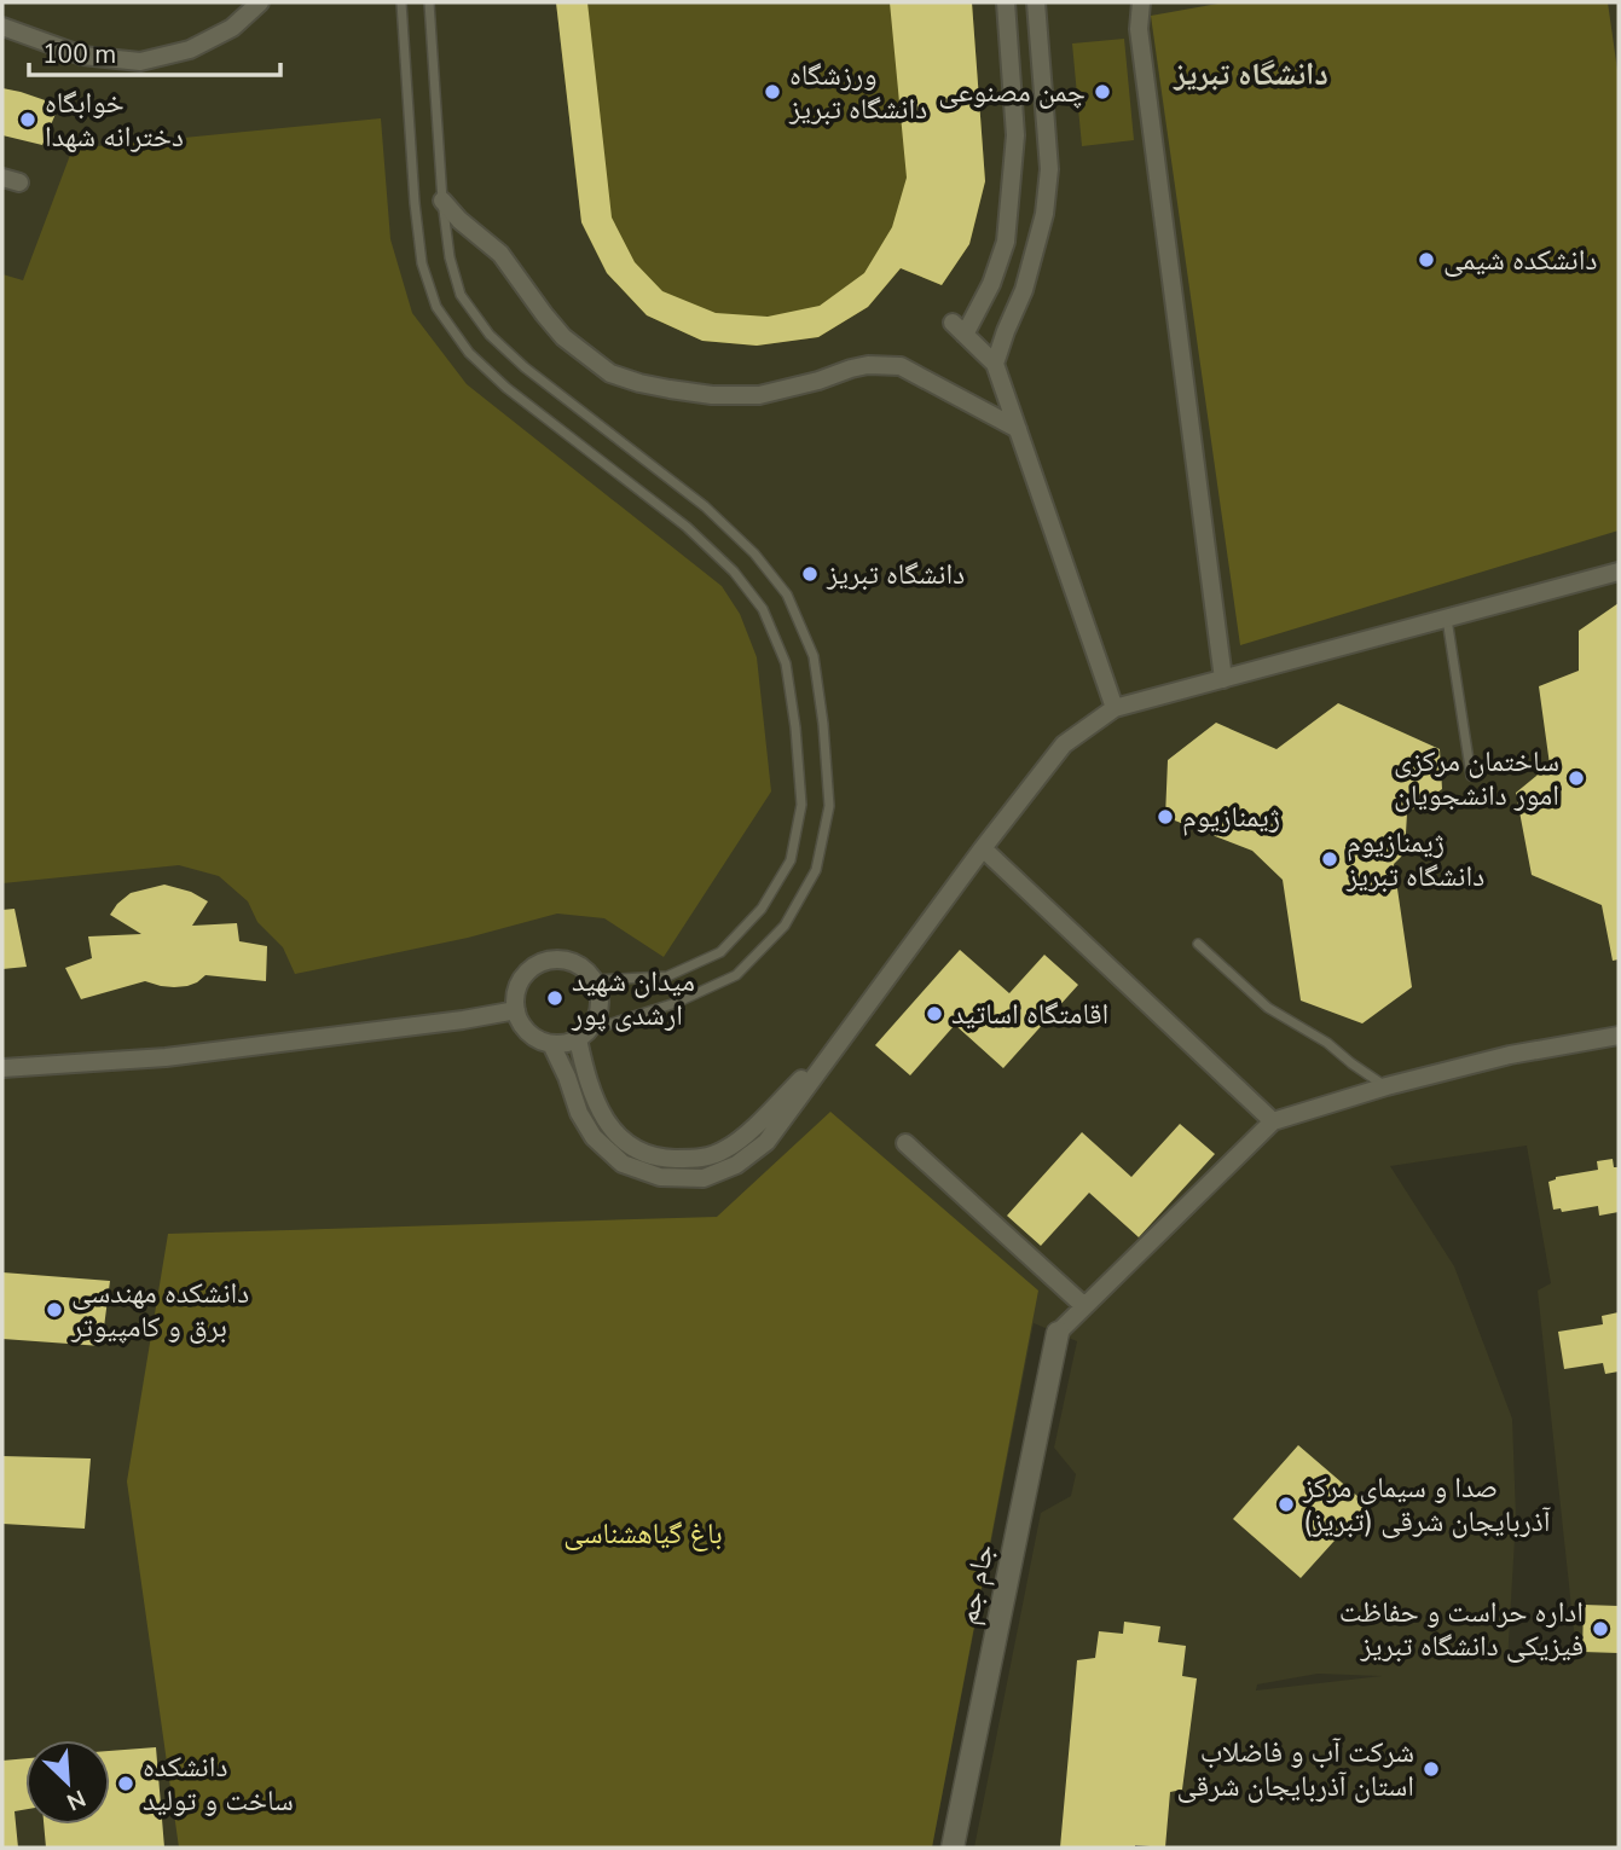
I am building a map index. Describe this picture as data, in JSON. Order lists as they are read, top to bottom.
{
  "streets": {
    "street": ["جام جم"]
  },
  "districts": ["دانشگاه تبریز"],
  "parks": ["باغ گیاهشناسی"],
  "places": [
    "ورزشگاه دانشگاه تبریز",
    "چمن مصنوعی",
    "خوابگاه دخترانه شهدا",
    "دانشکده شیمی",
    "دانشگاه تبریز",
    "ساختمان مرکزی امور دانشجویان",
    "ژیمنازیوم",
    "ژیمنازیوم دانشگاه تبریز",
    "میدان شهید ارشدی پور",
    "اقامتگاه اساتید",
    "دانشکده مهندسی برق و کامپیوتر",
    "صدا و سیمای مرکز آذربایجان شرقی (تبریز)",
    "اداره حراست و حفاظت فیزیکی دانشگاه تبریز",
    "شرکت آب و فاضلاب استان آذربایجان شرقی",
    "دانشکده ساخت و تولید"
  ],
  "scale_bar": "100 m",
  "north": "bottom right"
}
